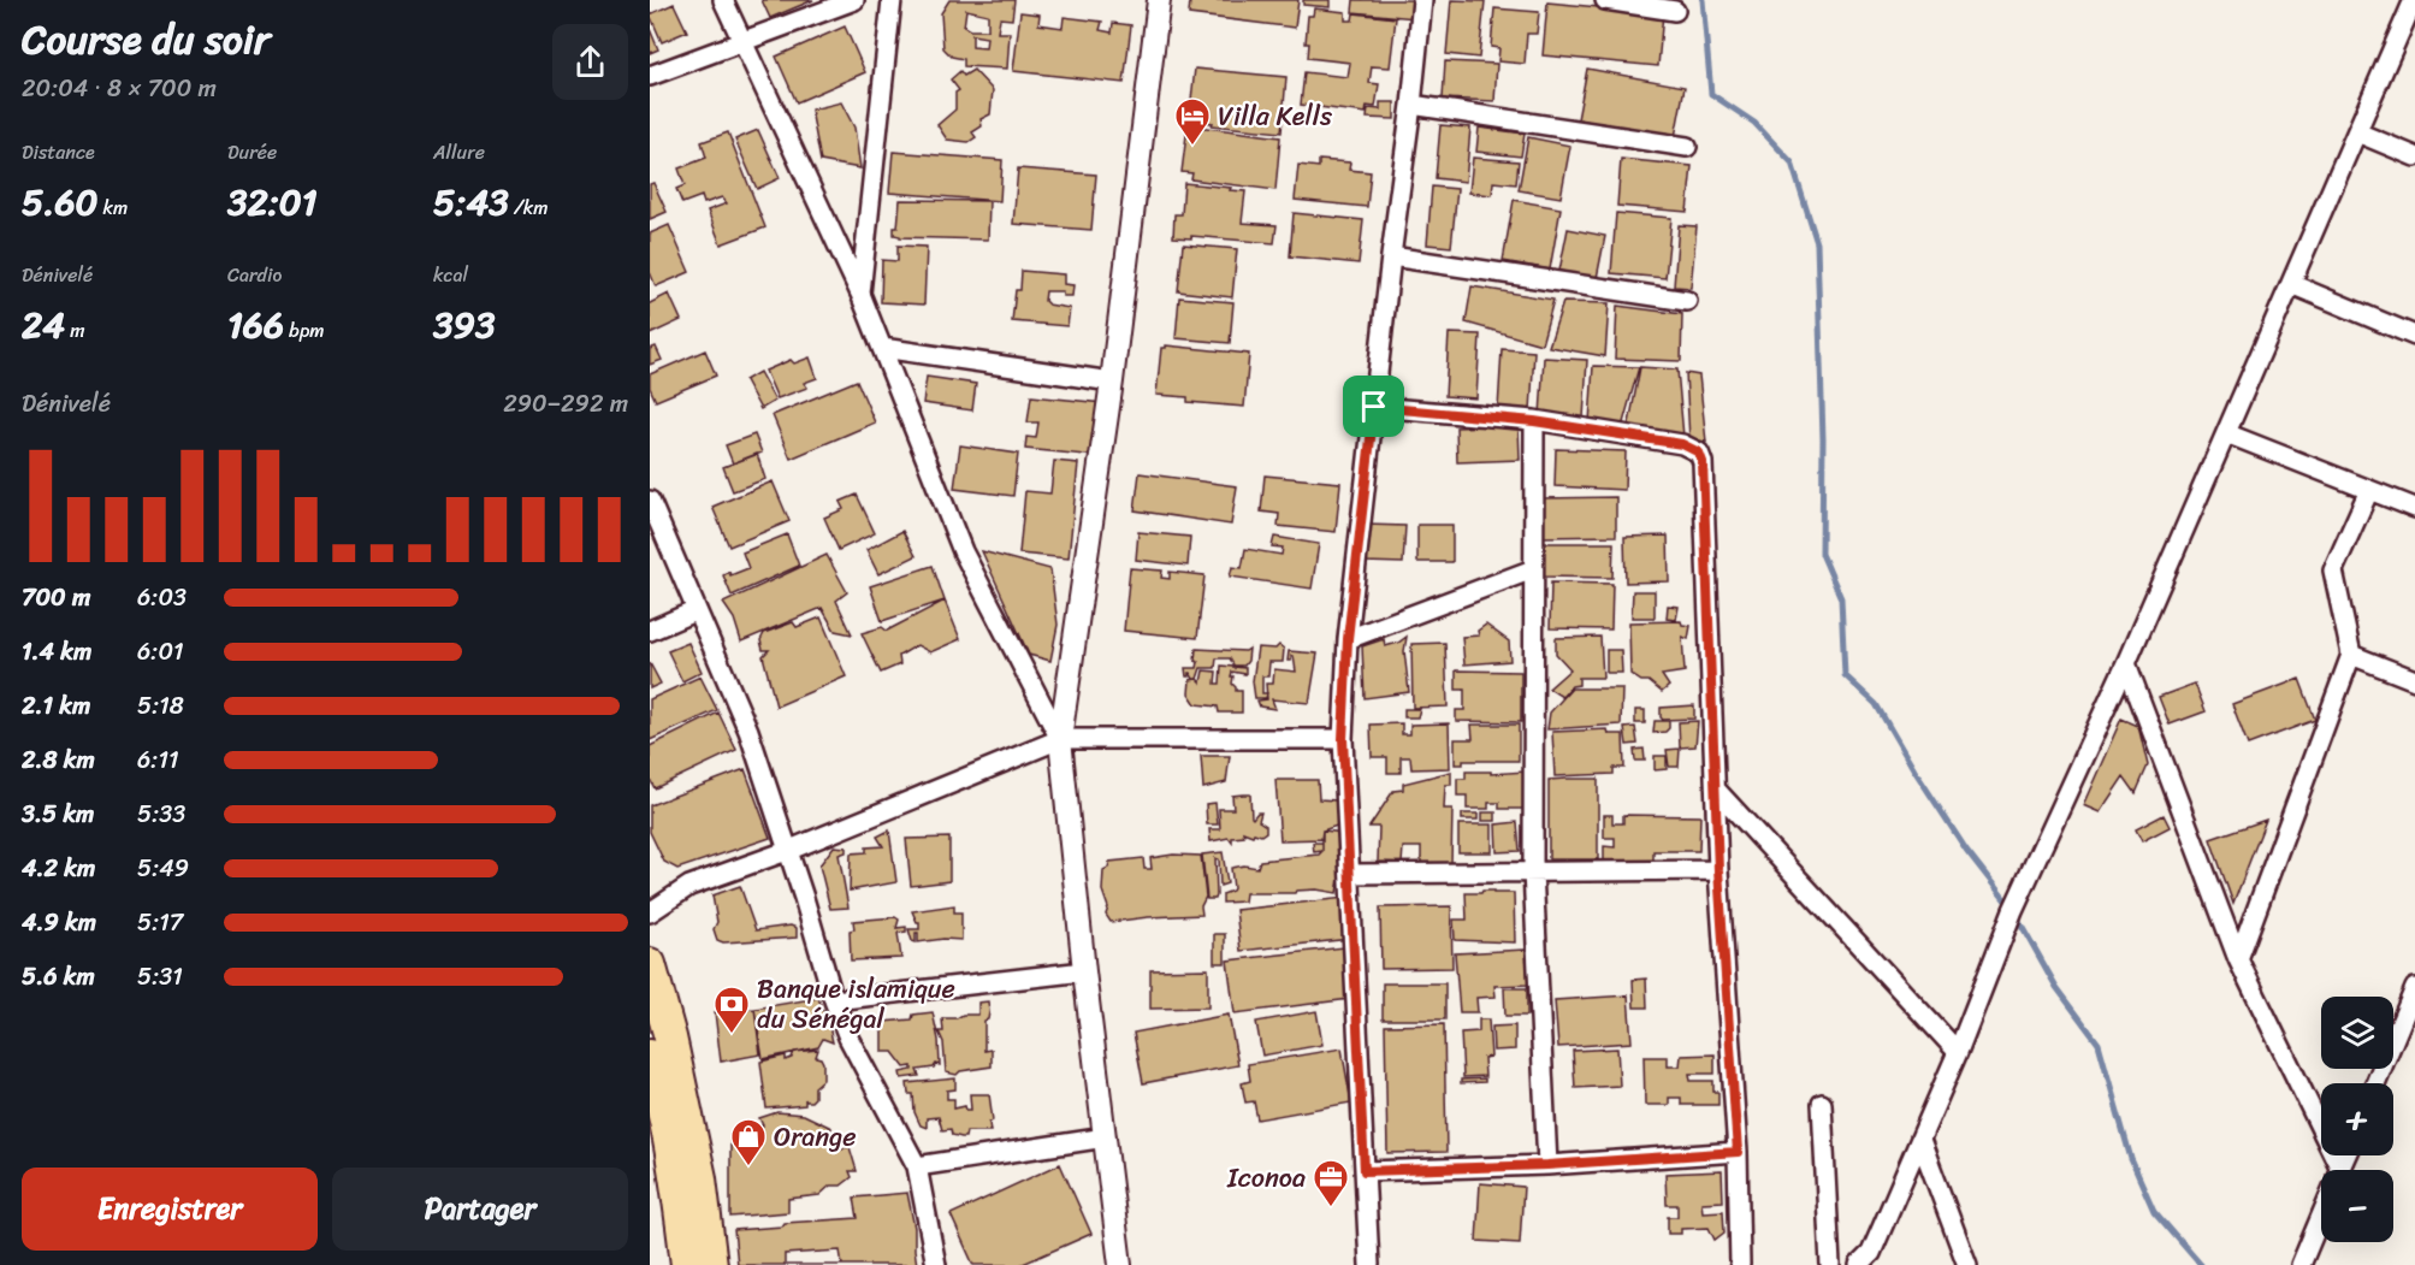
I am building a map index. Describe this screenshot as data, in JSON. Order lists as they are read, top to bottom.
{
  "places": {
    "hotel": ["Villa Kells"],
    "bank": ["Banque islamique du Sénégal"],
    "shop": ["Orange"],
    "office": ["Iconoa"]
  },
  "page": {
    "heading": ["Course du soir", "20:04 · 8 × 700 m"],
    "stats": [
      ["Distance", "5.60 km"],
      ["Durée", "32:01"],
      ["Allure", "5:43 /km"],
      ["Dénivelé", "24 m"],
      ["Cardio", "166 bpm"],
      ["kcal", "393"]
    ],
    "chart": ["Dénivelé", "290–292 m"],
    "list": [
      {
        "name": "700 m",
        "note": "6:03"
      },
      {
        "name": "1.4 km",
        "note": "6:01"
      },
      {
        "name": "2.1 km",
        "note": "5:18"
      },
      {
        "name": "2.8 km",
        "note": "6:11"
      },
      {
        "name": "3.5 km",
        "note": "5:33"
      },
      {
        "name": "4.2 km",
        "note": "5:49"
      },
      {
        "name": "4.9 km",
        "note": "5:17"
      },
      {
        "name": "5.6 km",
        "note": "5:31"
      }
    ],
    "map_buttons": ["+", "−"],
    "buttons": ["Enregistrer", "Partager"]
  }
}
